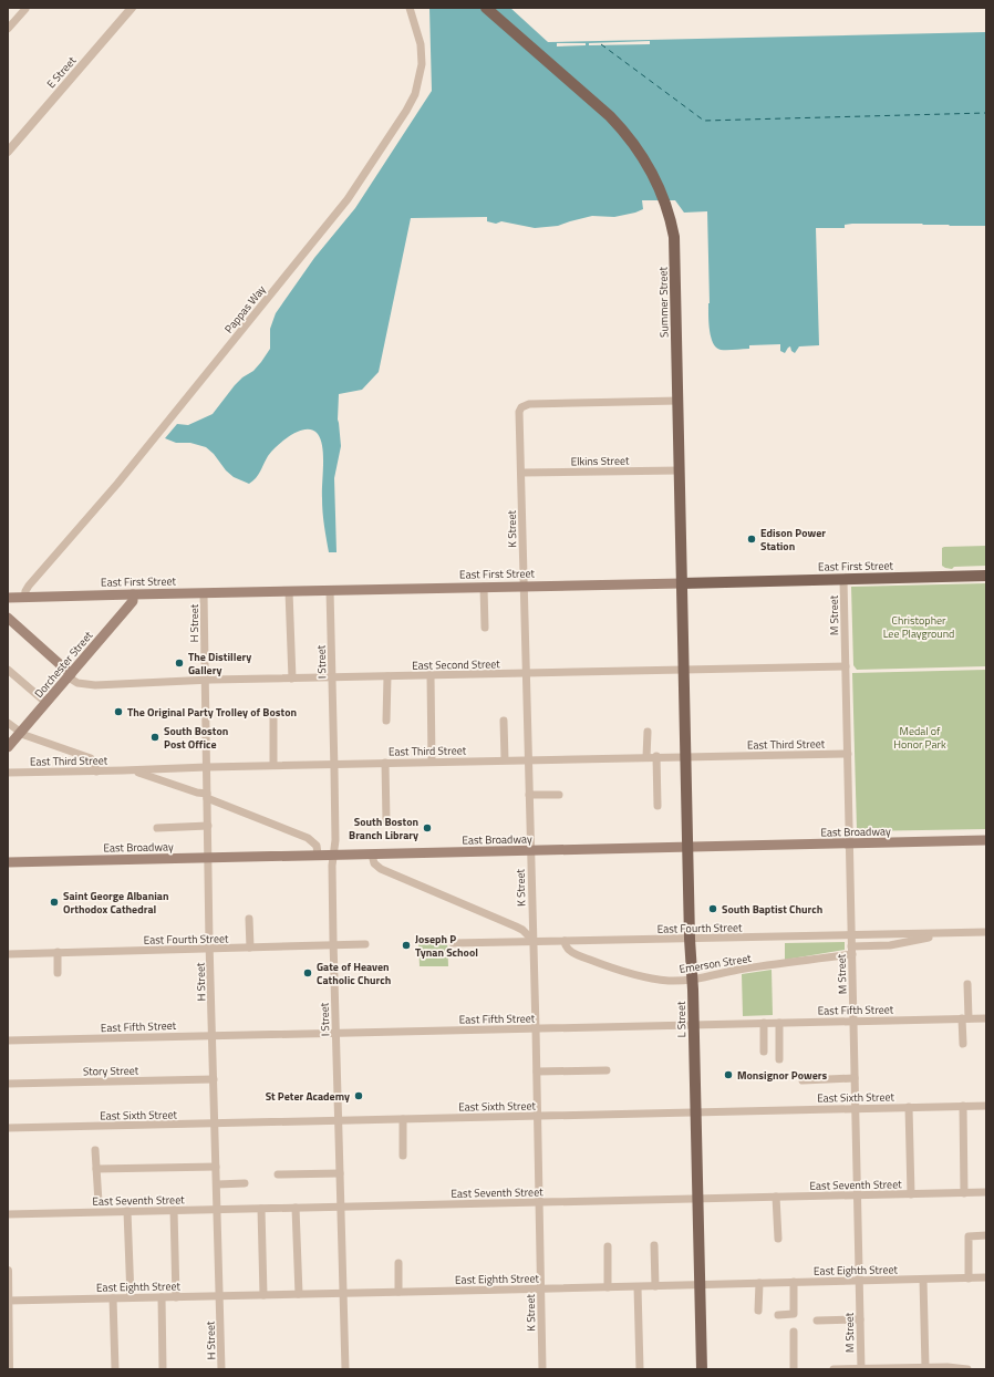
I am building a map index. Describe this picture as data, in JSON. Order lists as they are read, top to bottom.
{
  "streets": {
    "main road": [
      "Summer Street",
      "East First Street",
      "Dorchester Street",
      "East Broadway",
      "L Street"
    ],
    "street": [
      "E Street",
      "Pappas Way",
      "Elkins Street",
      "K Street",
      "M Street",
      "H Street",
      "I Street",
      "East Second Street",
      "East Third Street",
      "East Fourth Street",
      "Emerson Street",
      "East Fifth Street",
      "Story Street",
      "East Sixth Street",
      "East Seventh Street",
      "East Eighth Street"
    ]
  },
  "crossings": [
    ["Summer Street", "Elkins Street"],
    ["Summer Street", "K Street"],
    ["Summer Street", "East First Street"],
    ["Summer Street", "East Second Street"],
    ["Summer Street", "L Street"],
    ["Pappas Way", "East First Street"],
    ["Elkins Street", "K Street"],
    ["K Street", "East First Street"],
    ["K Street", "East Second Street"],
    ["K Street", "East Third Street"],
    ["K Street", "East Broadway"],
    ["K Street", "East Fourth Street"],
    ["K Street", "East Fifth Street"],
    ["K Street", "East Sixth Street"],
    ["K Street", "East Seventh Street"],
    ["K Street", "East Eighth Street"],
    ["East First Street", "M Street"],
    ["East First Street", "H Street"],
    ["East First Street", "I Street"],
    ["East First Street", "Dorchester Street"],
    ["M Street", "East Second Street"],
    ["M Street", "East Third Street"],
    ["M Street", "East Broadway"],
    ["M Street", "East Fourth Street"],
    ["M Street", "Emerson Street"],
    ["M Street", "East Fifth Street"],
    ["M Street", "East Sixth Street"],
    ["M Street", "East Seventh Street"],
    ["M Street", "East Eighth Street"],
    ["H Street", "East Second Street"],
    ["H Street", "East Third Street"],
    ["H Street", "East Broadway"],
    ["H Street", "East Fourth Street"],
    ["H Street", "East Fifth Street"],
    ["H Street", "Story Street"],
    ["H Street", "East Sixth Street"],
    ["H Street", "East Seventh Street"],
    ["H Street", "East Eighth Street"],
    ["I Street", "East Second Street"],
    ["I Street", "East Third Street"],
    ["I Street", "East Broadway"],
    ["I Street", "East Fourth Street"],
    ["I Street", "East Fifth Street"],
    ["I Street", "East Sixth Street"],
    ["I Street", "East Seventh Street"],
    ["I Street", "East Eighth Street"],
    ["Dorchester Street", "East Second Street"],
    ["East Second Street", "L Street"],
    ["East Third Street", "L Street"],
    ["East Broadway", "L Street"],
    ["East Fourth Street", "Emerson Street"],
    ["East Fourth Street", "L Street"],
    ["Emerson Street", "L Street"],
    ["East Fifth Street", "L Street"],
    ["L Street", "East Sixth Street"],
    ["L Street", "East Seventh Street"],
    ["L Street", "East Eighth Street"]
  ],
  "parks": ["Christopher Lee Playground", "Medal of Honor Park"],
  "places": [
    "Edison Power Station",
    "The Distillery Gallery",
    "The Original Party Trolley of Boston",
    "South Boston Post Office",
    "South Boston Branch Library",
    "Saint George Albanian Orthodox Cathedral",
    "South Baptist Church",
    "Joseph P Tynan School",
    "Gate of Heaven Catholic Church",
    "Monsignor Powers",
    "St Peter Academy"
  ]
}
